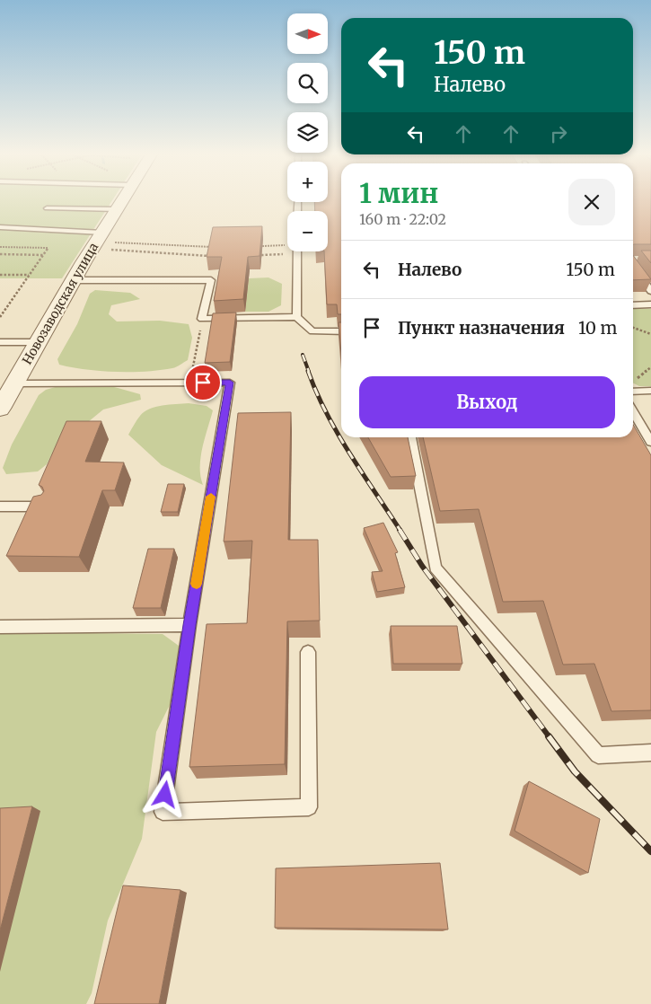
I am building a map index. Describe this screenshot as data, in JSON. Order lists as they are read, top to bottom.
{
  "streets": {
    "street": ["Новозаводская улица"]
  },
  "north": "right",
  "page": {
    "map_buttons": ["+", "−"],
    "turn": ["150 m", "Налево"],
    "heading": ["1 мин", "160 m · 22:02"],
    "list": [
      {
        "name": "Налево",
        "value": "150 m"
      },
      {
        "name": "Пункт назначения",
        "value": "10 m"
      }
    ],
    "buttons": "Выход"
  }
}
